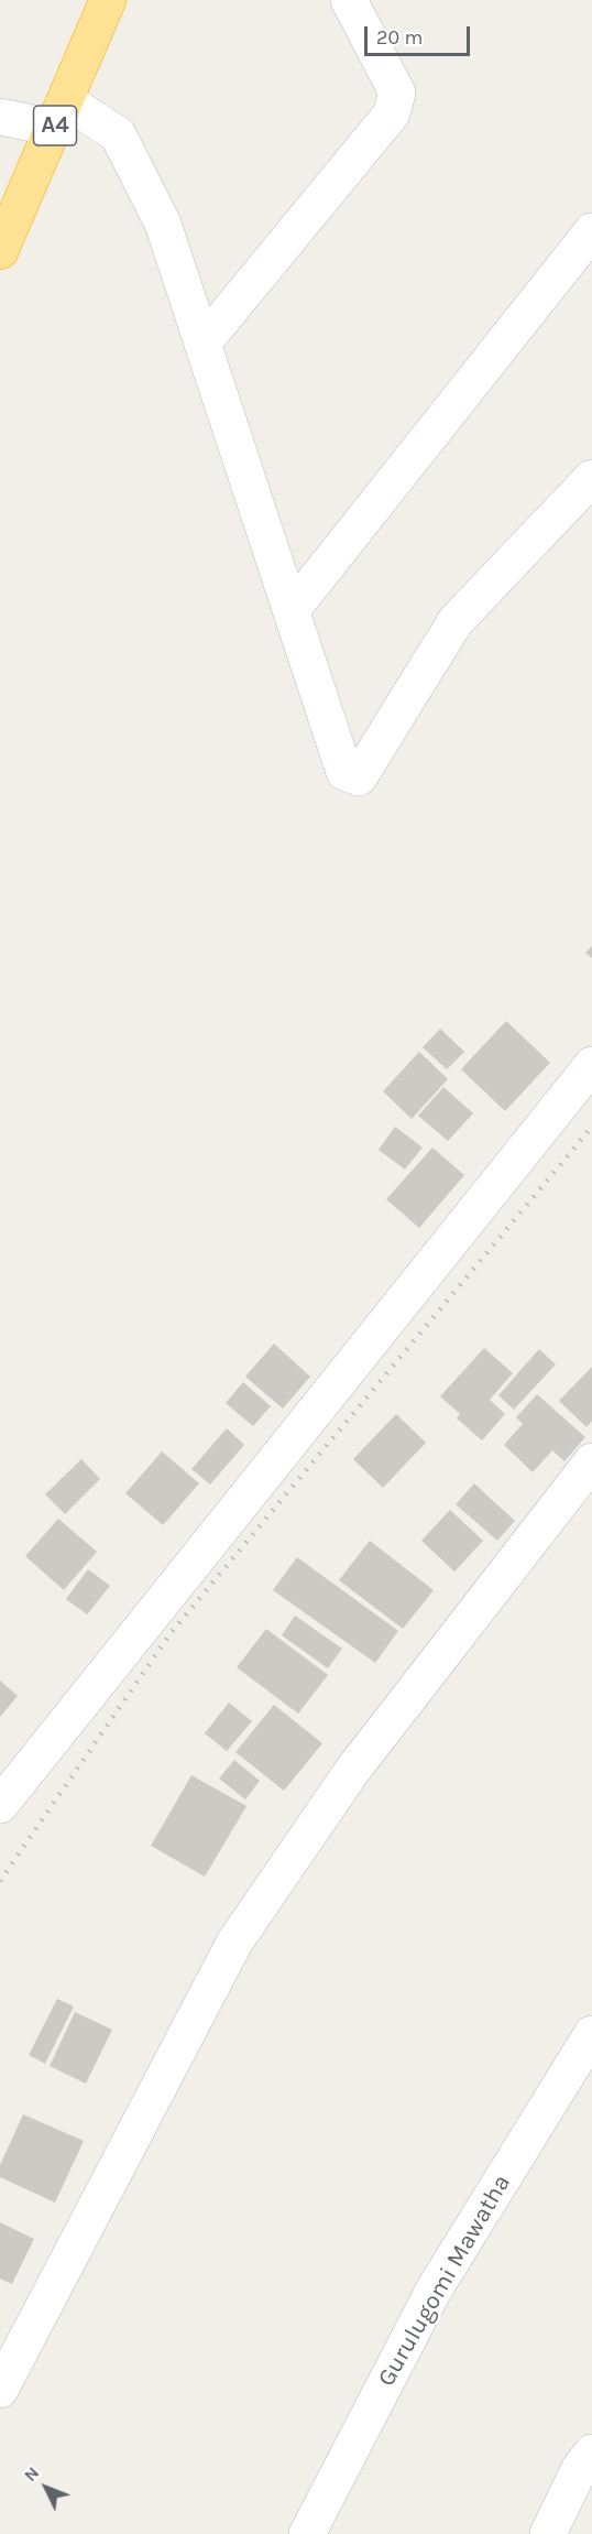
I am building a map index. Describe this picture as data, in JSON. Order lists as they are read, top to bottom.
{
  "streets": {
    "highway": ["A4"],
    "street": ["Gurulugomi Mawatha"]
  },
  "scale_bar": "20 m",
  "north": "top left"
}
